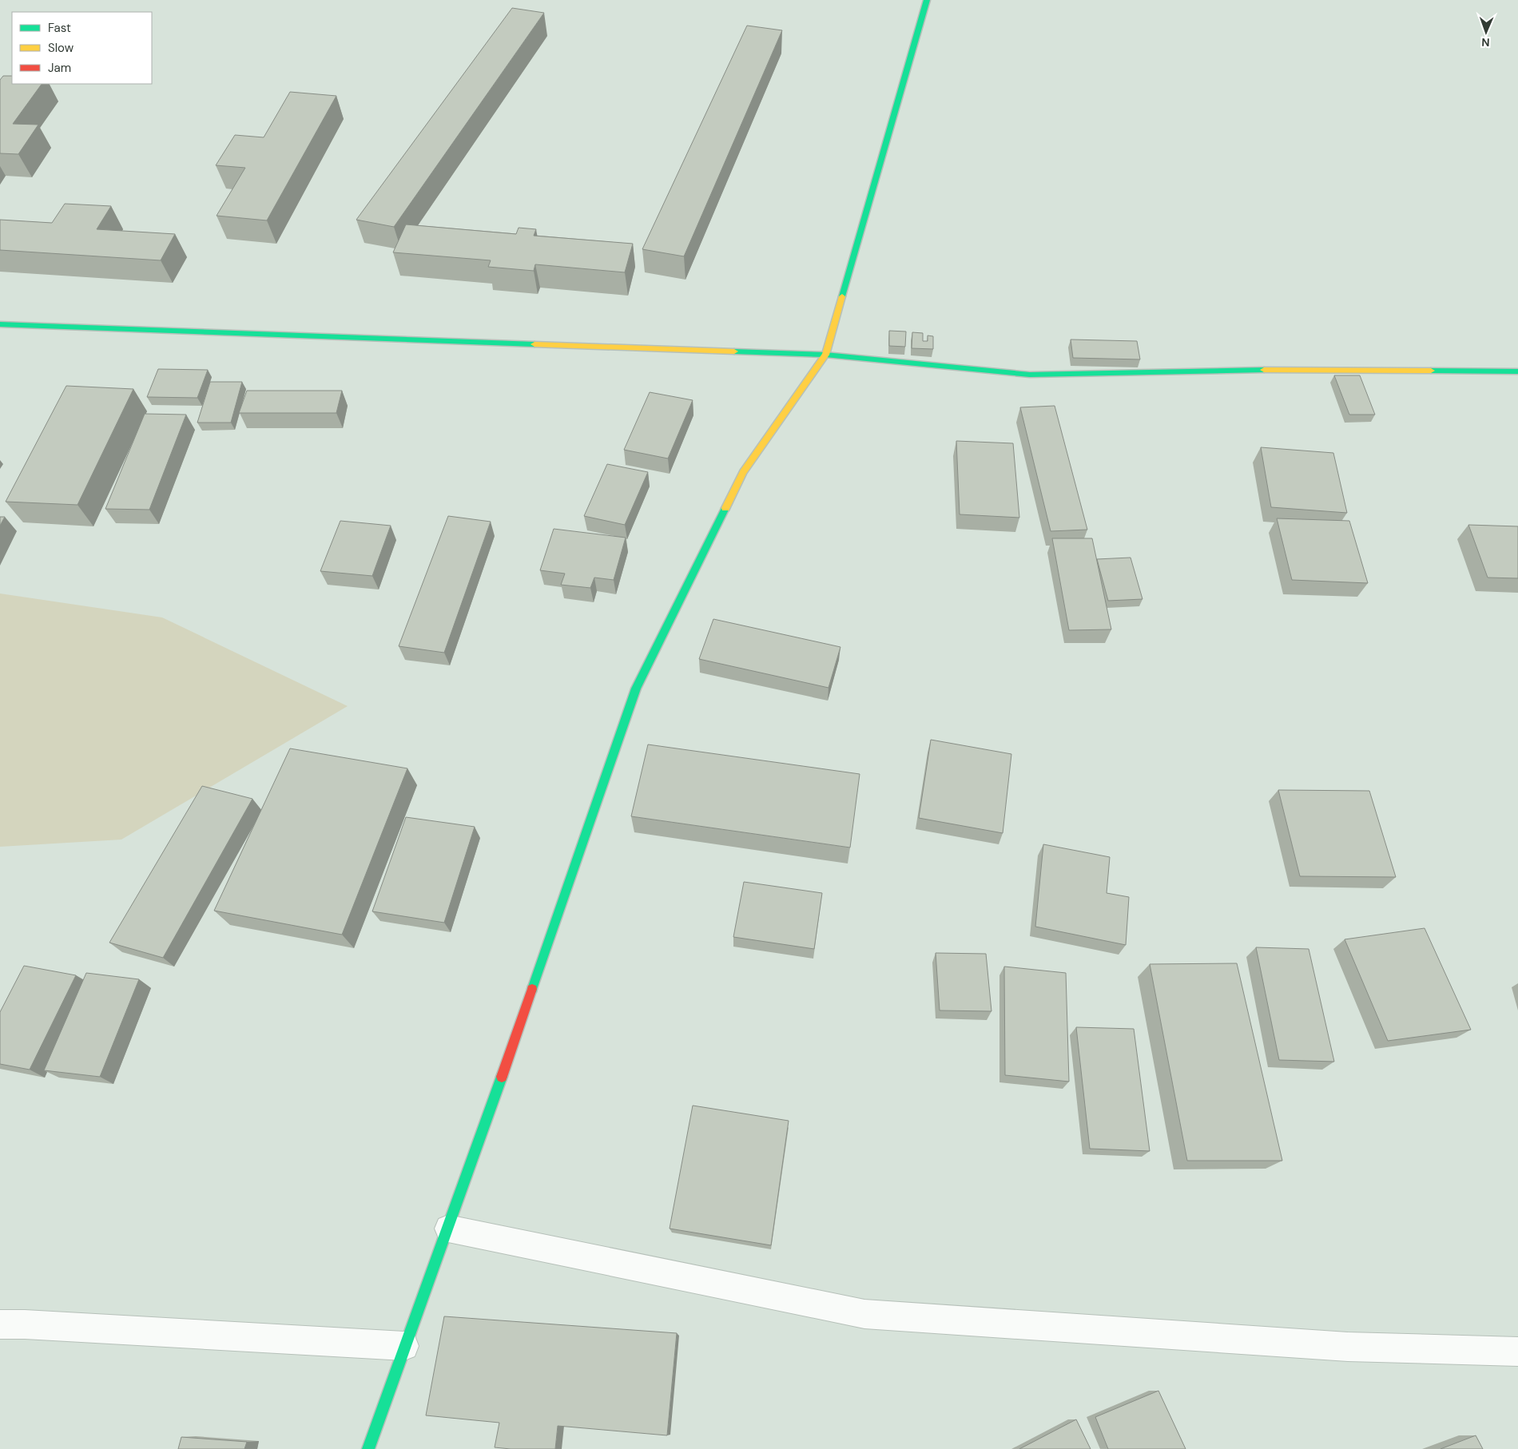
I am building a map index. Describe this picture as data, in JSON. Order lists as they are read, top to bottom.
{
  "legend": ["Fast", "Slow", "Jam"],
  "north": "bottom"
}
